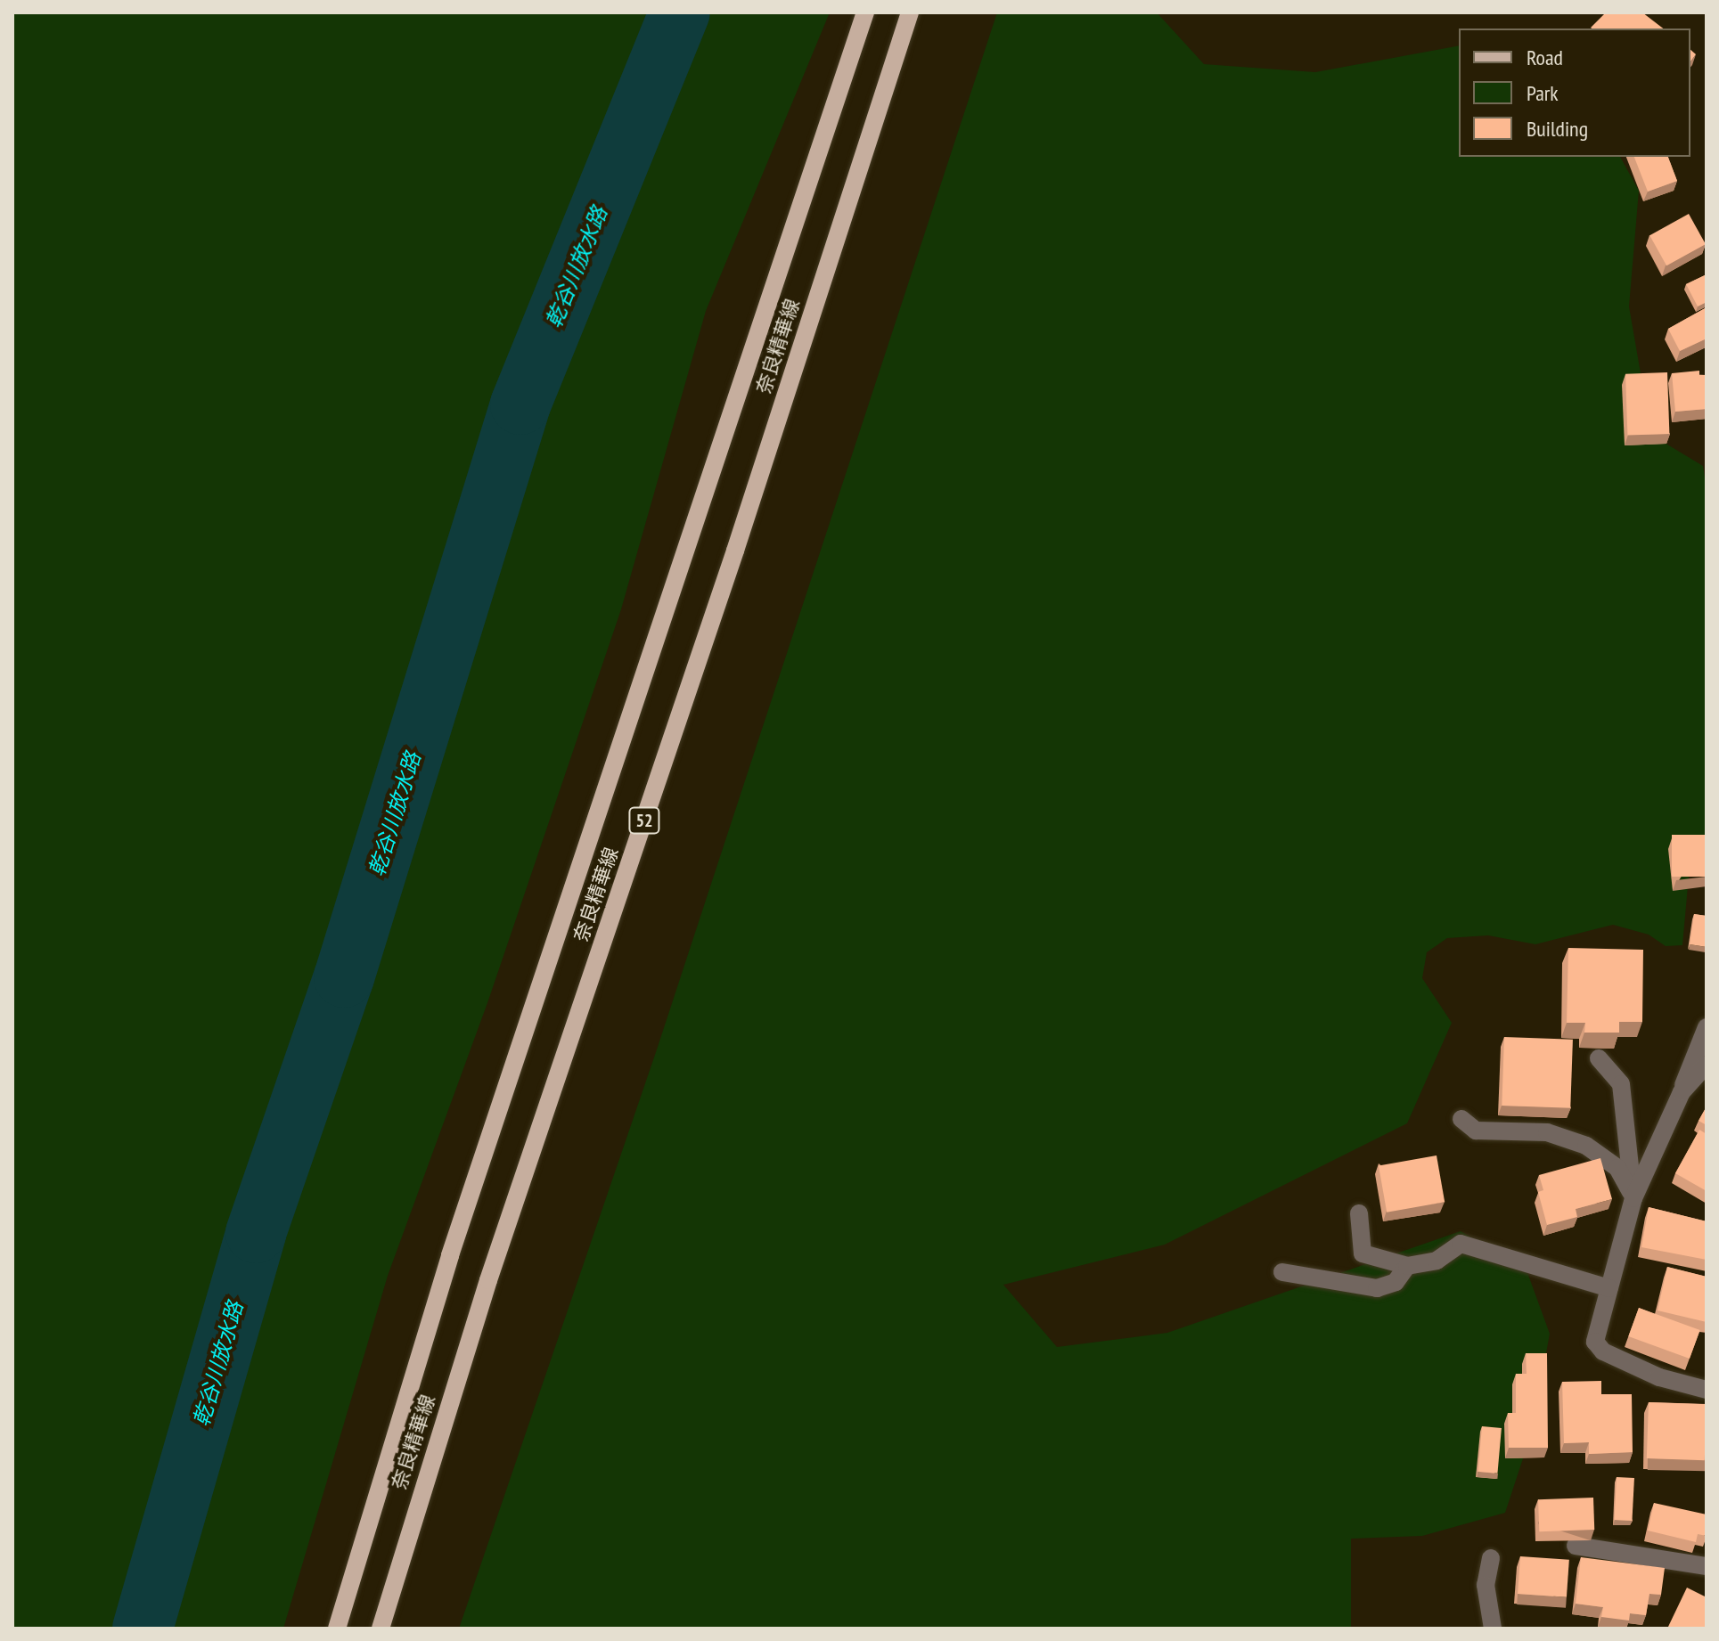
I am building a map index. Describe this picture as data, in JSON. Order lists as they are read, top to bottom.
{
  "streets": {
    "main road": ["奈良精華線", "52"]
  },
  "water": ["乾谷川放水路"],
  "legend": ["Road", "Park", "Building"]
}
